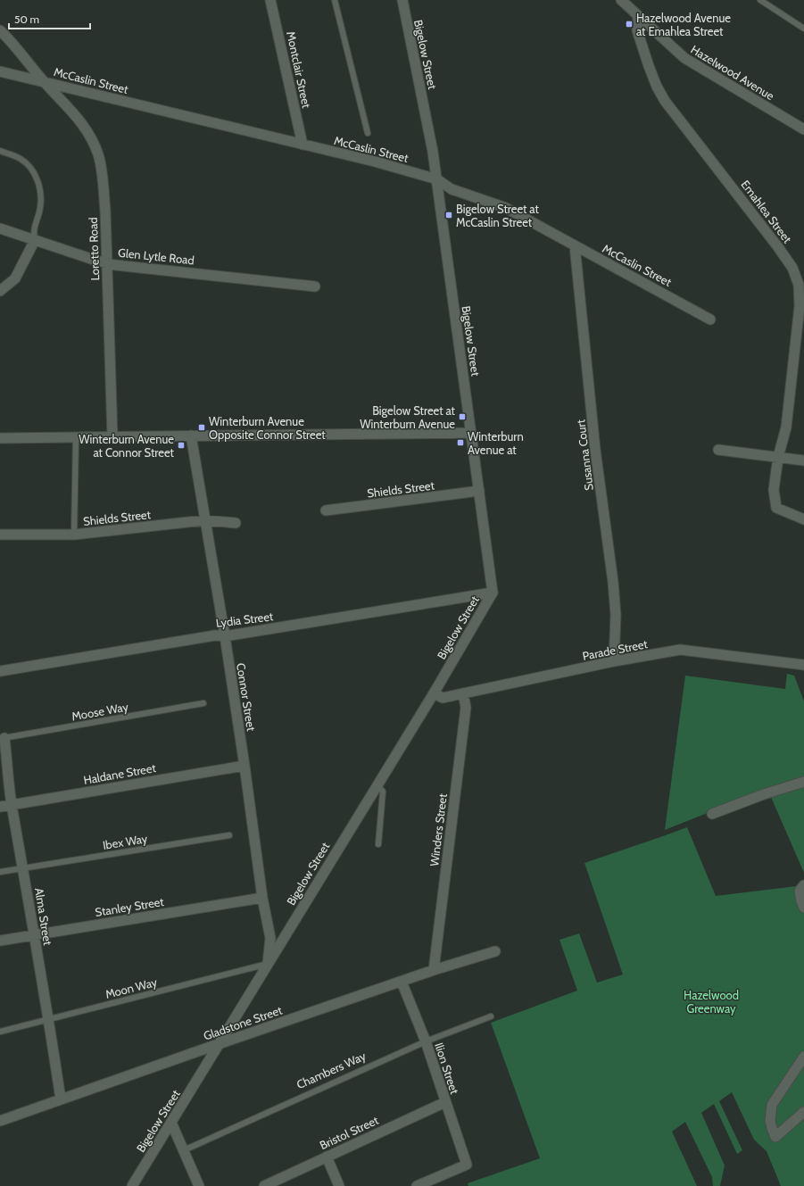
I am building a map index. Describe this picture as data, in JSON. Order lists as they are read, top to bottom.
{
  "streets": {
    "street": [
      "Bigelow Street",
      "Montclair Street",
      "Hazelwood Avenue",
      "McCaslin Street",
      "Emahlea Street",
      "Loretto Road",
      "Glen Lytle Road",
      "Susanna Court",
      "Shields Street",
      "Lydia Street",
      "Parade Street",
      "Connor Street",
      "Haldane Street",
      "Winders Street",
      "Stanley Street",
      "Alma Street",
      "Gladstone Street",
      "Ilion Street",
      "Bristol Street"
    ],
    "lane": [
      "Moose Way",
      "Ibex Way",
      "Moon Way",
      "Chambers Way"
    ]
  },
  "crossings": [
    ["Bigelow Street", "McCaslin Street"],
    ["Bigelow Street", "Shields Street"],
    ["Bigelow Street", "Lydia Street"],
    ["Bigelow Street", "Parade Street"],
    ["Bigelow Street", "Connor Street"],
    ["Bigelow Street", "Moon Way"],
    ["Bigelow Street", "Gladstone Street"],
    ["Montclair Street", "McCaslin Street"],
    ["Hazelwood Avenue", "Emahlea Street"],
    ["McCaslin Street", "Loretto Road"],
    ["McCaslin Street", "Susanna Court"],
    ["Loretto Road", "Glen Lytle Road"],
    ["Susanna Court", "Parade Street"],
    ["Shields Street", "Connor Street"],
    ["Lydia Street", "Connor Street"],
    ["Parade Street", "Winders Street"],
    ["Connor Street", "Haldane Street"],
    ["Connor Street", "Stanley Street"],
    ["Connor Street", "Moon Way"],
    ["Moose Way", "Alma Street"],
    ["Haldane Street", "Alma Street"],
    ["Winders Street", "Gladstone Street"],
    ["Ibex Way", "Alma Street"],
    ["Stanley Street", "Alma Street"],
    ["Alma Street", "Moon Way"],
    ["Alma Street", "Gladstone Street"],
    ["Gladstone Street", "Ilion Street"],
    ["Ilion Street", "Chambers Way"],
    ["Ilion Street", "Bristol Street"]
  ],
  "parks": ["Hazelwood Greenway"],
  "places": {
    "transit": [
      "Hazelwood Avenue at Emahlea Street",
      "Bigelow Street at McCaslin Street",
      "Bigelow Street at Winterburn Avenue",
      "Winterburn Avenue Opposite Connor Street",
      "Winterburn Avenue at",
      "Winterburn Avenue at Connor Street"
    ]
  },
  "scale_bar": "50 m"
}
